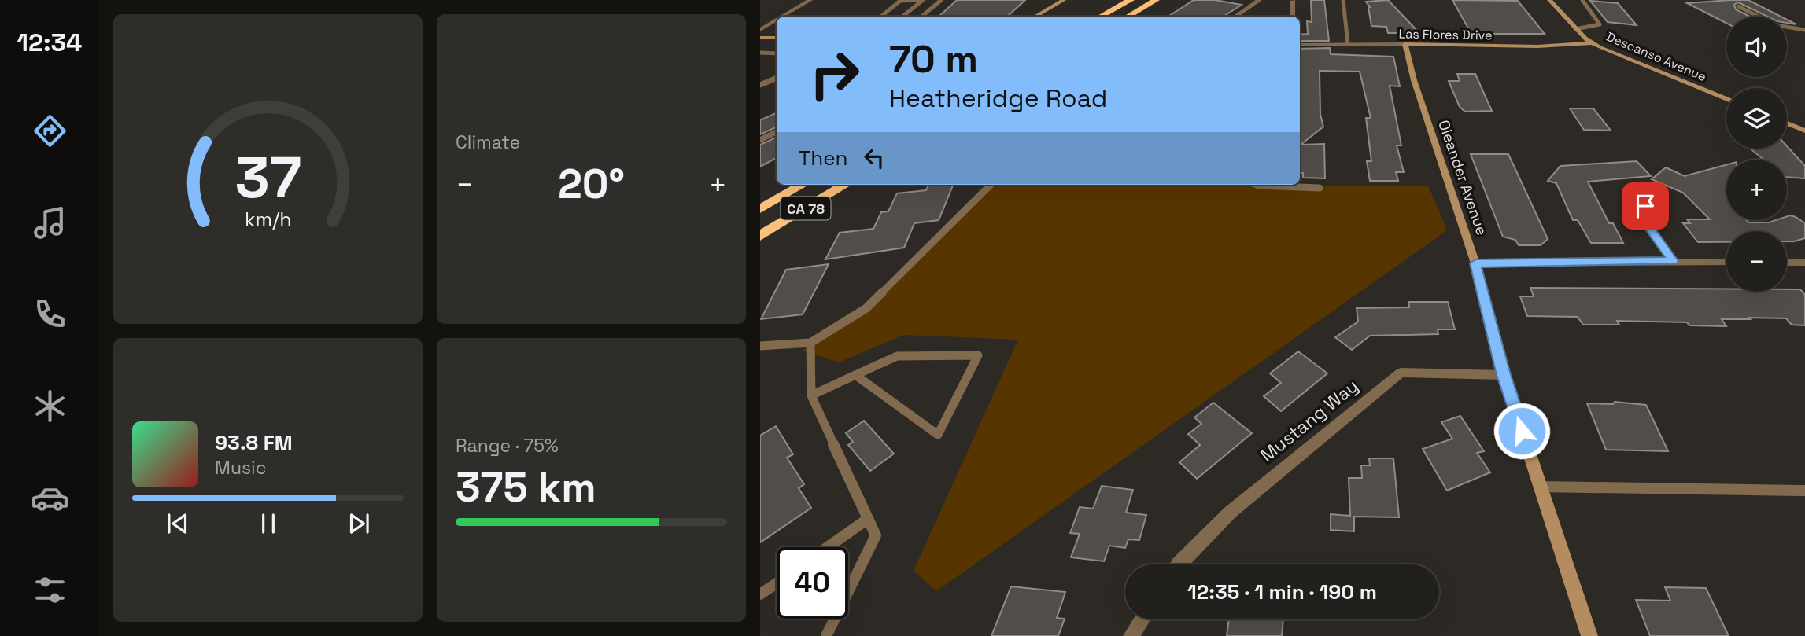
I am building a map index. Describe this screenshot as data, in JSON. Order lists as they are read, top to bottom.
{
  "streets": {
    "highway": ["CA 78"],
    "street": [
      "Las Flores Drive",
      "Descanso Avenue",
      "Oleander Avenue",
      "Mustang Way"
    ]
  },
  "crossings": [
    ["Las Flores Drive", "Descanso Avenue"],
    ["Las Flores Drive", "Oleander Avenue"],
    ["Oleander Avenue", "Mustang Way"]
  ],
  "page": {
    "tabs": "12:34",
    "tile": [
      "Climate",
      ["Range · 75%", "375 km"]
    ],
    "map_buttons": ["+", "−"],
    "turn": ["70 m", "Heatheridge Road"],
    "then": "Then",
    "heat": ["−", "20°", "+"],
    "song": ["93.8 FM", "Music"],
    "limit": "40",
    "trip": "12:35 · 1 min · 190 m",
    "gauge": ["37", "km/h"]
  }
}
